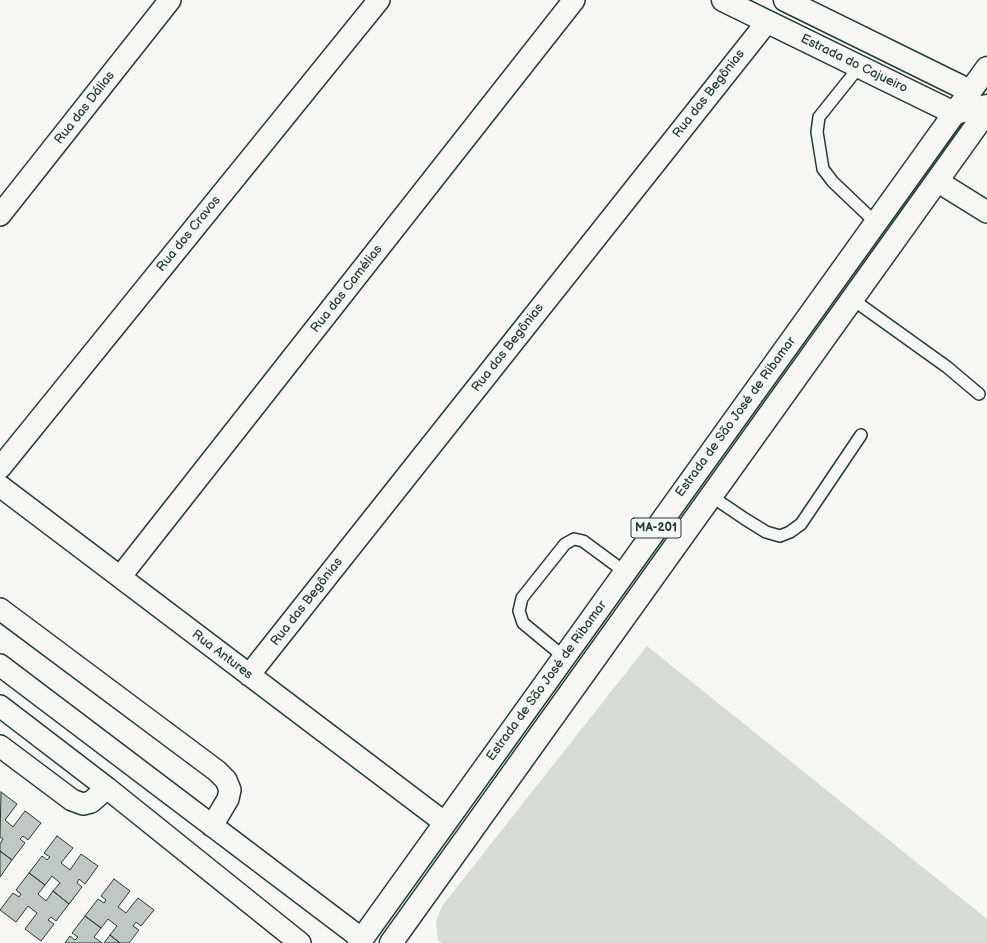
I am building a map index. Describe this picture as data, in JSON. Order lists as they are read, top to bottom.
{
  "streets": {
    "main road": ["Estrada do Cajueiro", "Estrada de São José de Ribamar", "MA-201"],
    "street": [
      "Rua das Begônias",
      "Rua das Dálias",
      "Rua dos Cravos",
      "Rua das Camélias",
      "Rua Antures"
    ]
  },
  "crossings": [
    ["Estrada do Cajueiro", "Rua das Begônias"],
    ["Estrada do Cajueiro", "Estrada de São José de Ribamar"],
    ["Rua das Begônias", "Rua Antures"],
    ["Rua das Camélias", "Rua Antures"],
    ["Estrada de São José de Ribamar", "Rua Antures"]
  ]
}
